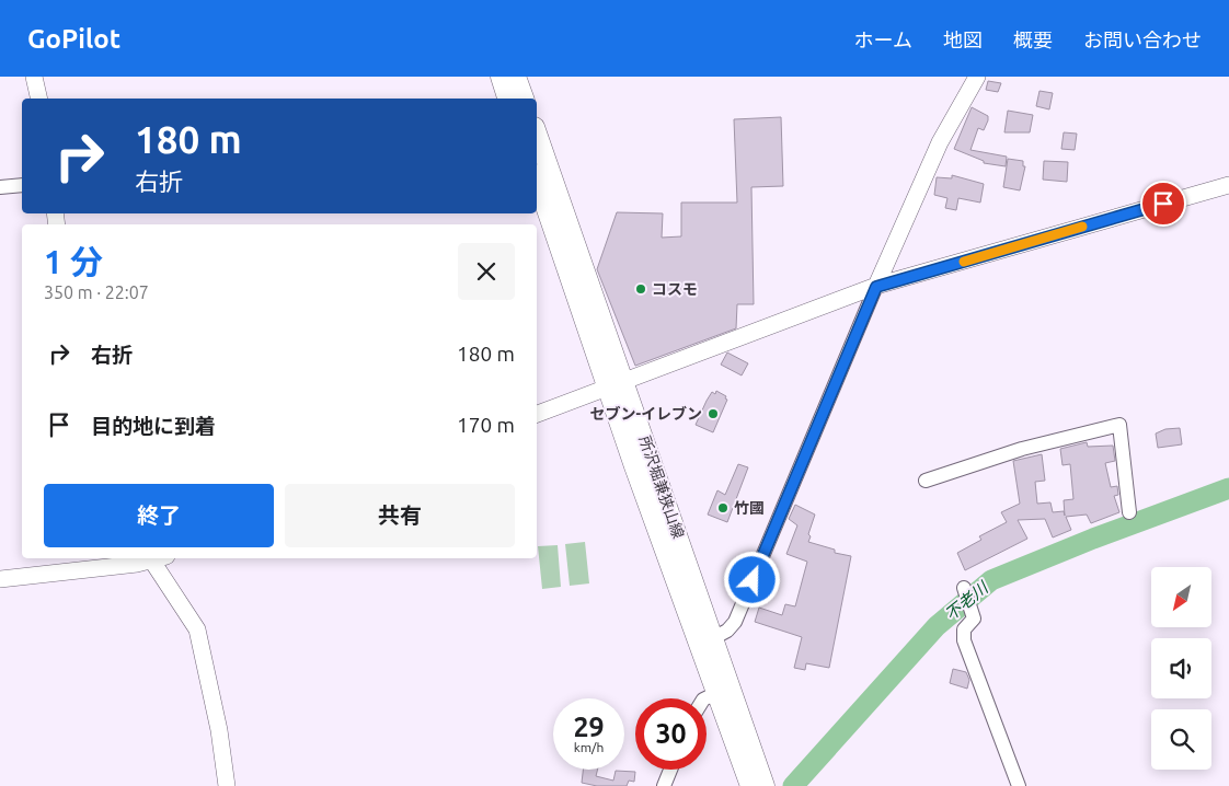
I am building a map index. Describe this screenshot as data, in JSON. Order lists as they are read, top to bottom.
{
  "streets": {
    "main road": ["所沢堀兼狭山線"]
  },
  "water": ["不老川"],
  "places": ["コスモ", "セブン-イレブン", "竹國"],
  "north": "bottom left",
  "page": {
    "header": "GoPilot",
    "nav": [
      "ホーム",
      "地図",
      "概要",
      "お問い合わせ"
    ],
    "turn": ["180 m", "右折"],
    "heading": ["1 分", "350 m · 22:07"],
    "list": [
      {
        "name": "右折",
        "value": "180 m"
      },
      {
        "name": "目的地に到着",
        "value": "170 m"
      }
    ],
    "buttons": ["終了", "共有"],
    "speed": "29 km/h",
    "limit": "30"
  }
}
